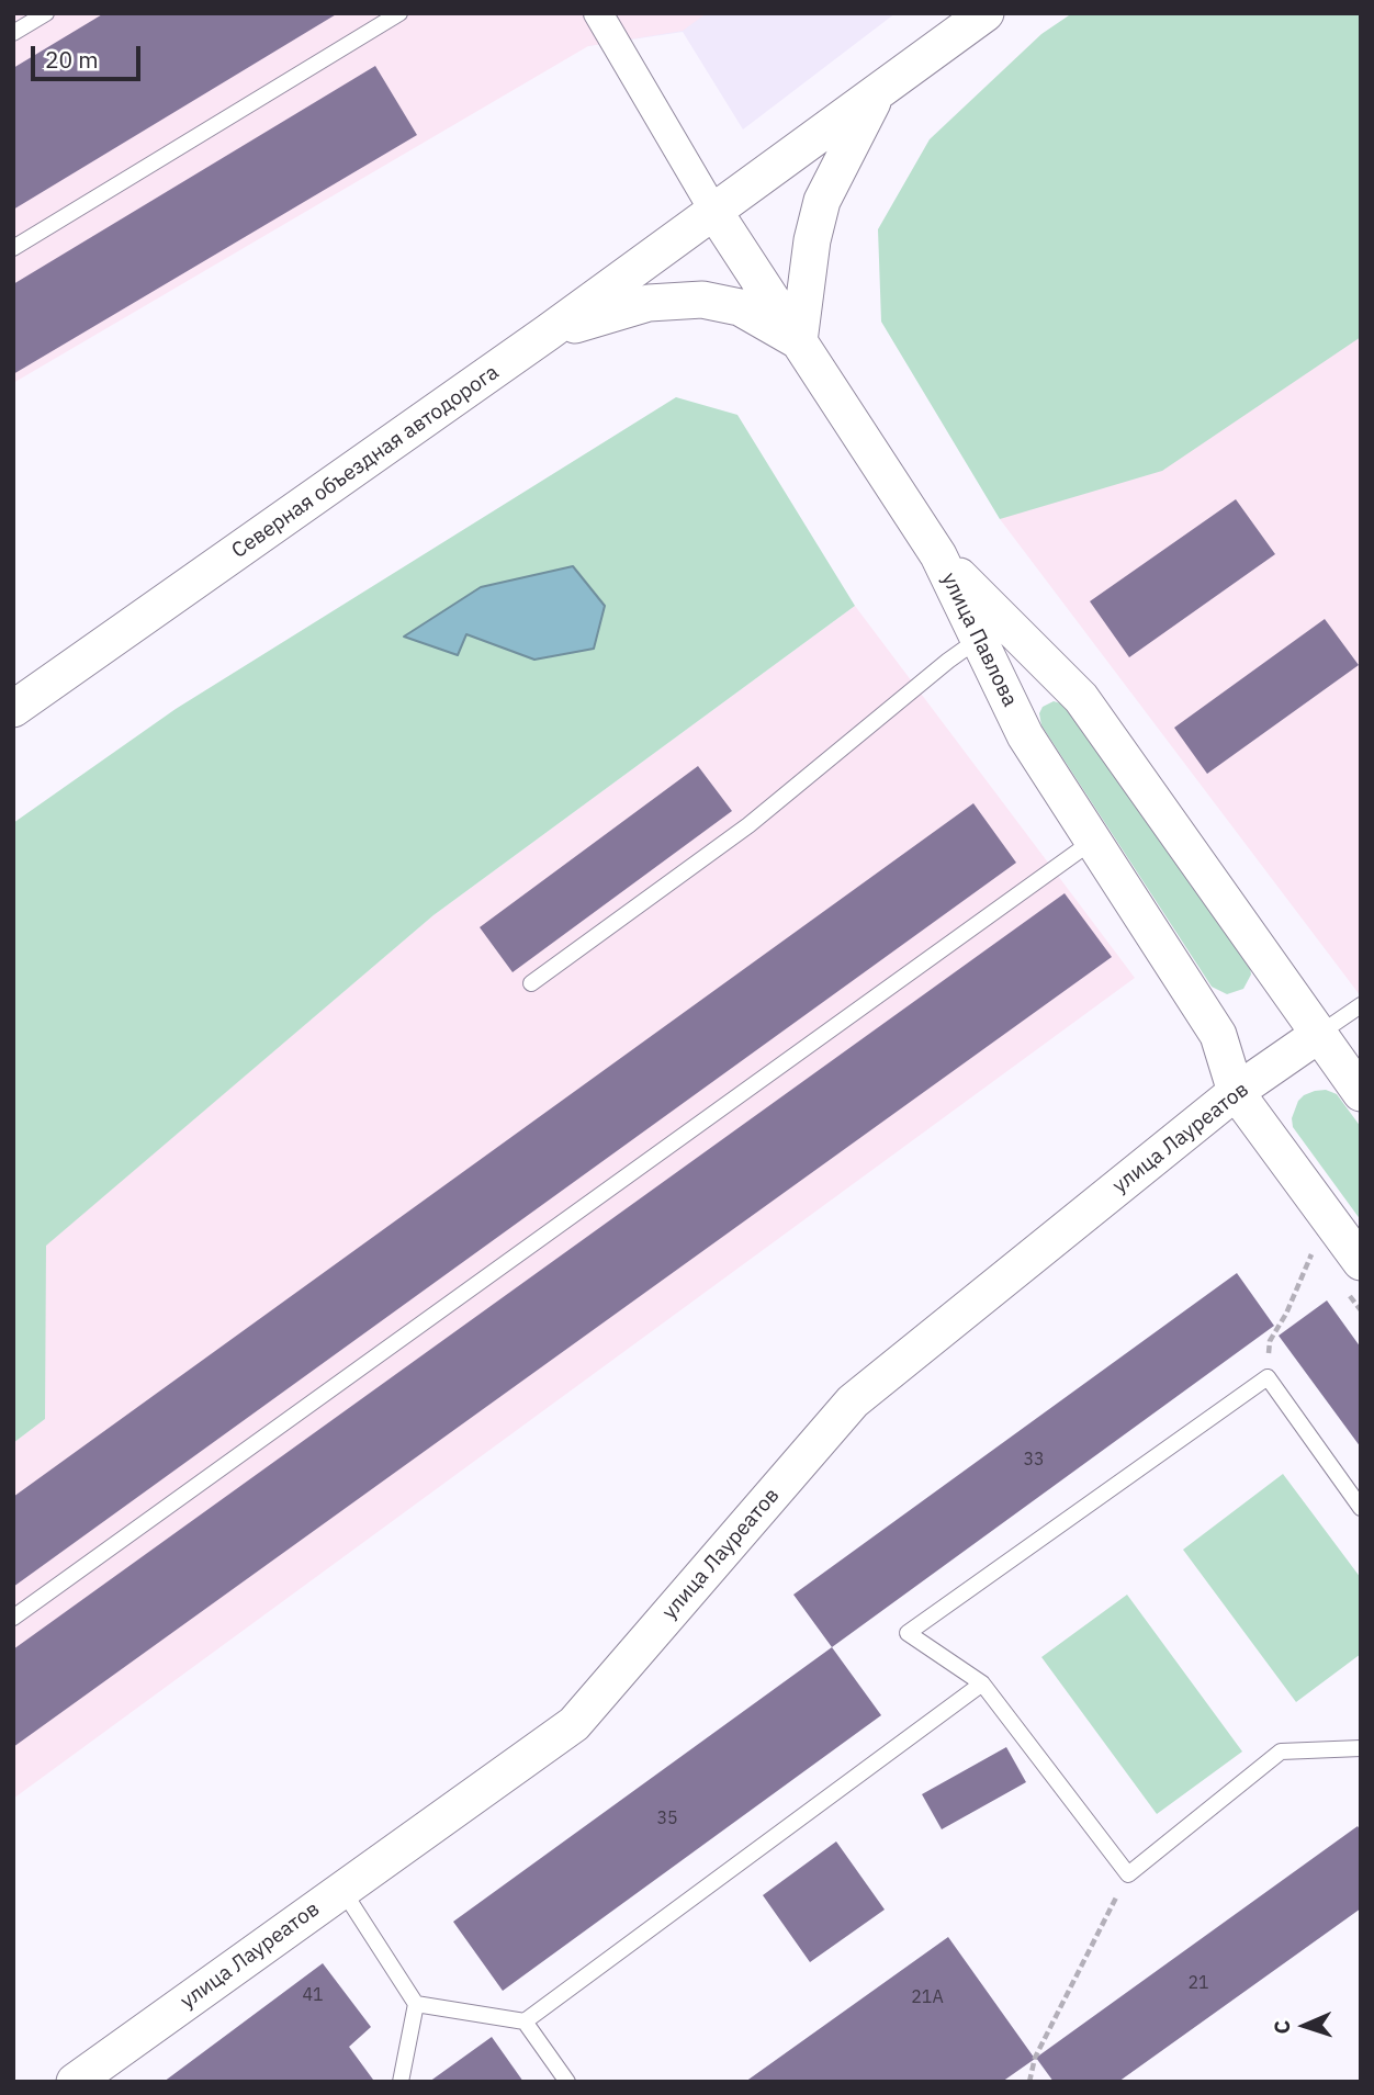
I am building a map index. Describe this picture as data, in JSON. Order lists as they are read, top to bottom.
{
  "streets": {
    "street": ["Северная объездная автодорога", "улица Павлова", "улица Лауреатов"]
  },
  "crossings": [
    ["улица Павлова", "улица Лауреатов"]
  ],
  "house_numbers": [
    "33",
    "35",
    "21",
    "41",
    "21А"
  ],
  "scale_bar": "20 m",
  "north": "left"
}
